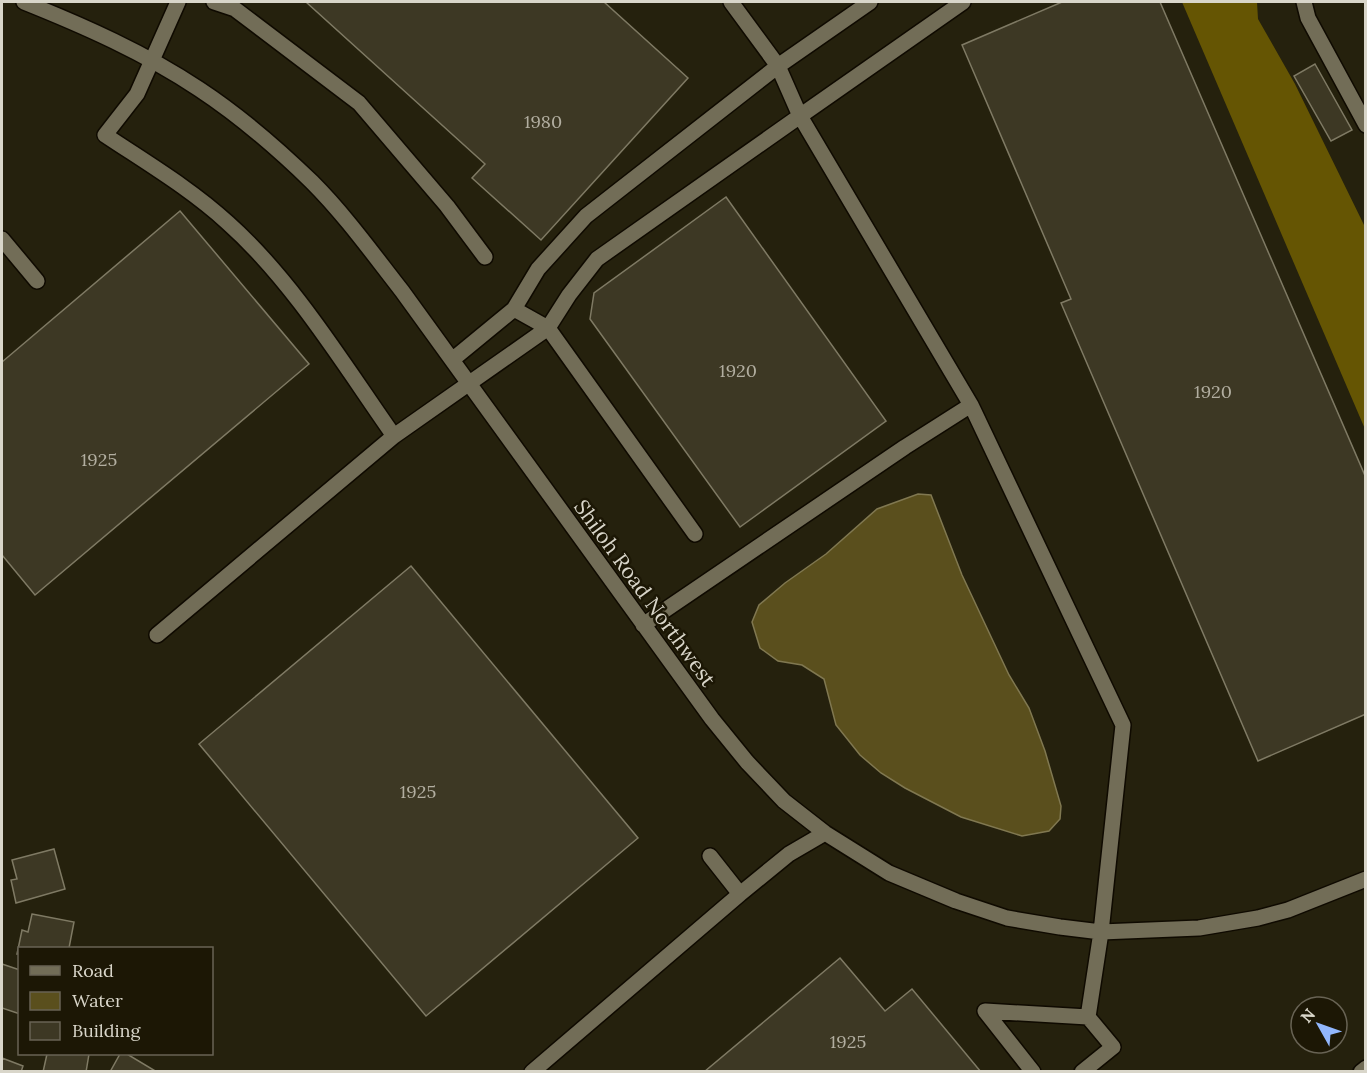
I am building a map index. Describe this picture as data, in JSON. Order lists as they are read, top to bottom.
{
  "streets": {
    "street": ["Shiloh Road Northwest"]
  },
  "house_numbers": [
    "1980",
    "1920",
    "1920",
    "1925",
    "1925",
    "1925"
  ],
  "legend": ["Road", "Water", "Building"],
  "north": "top left"
}
